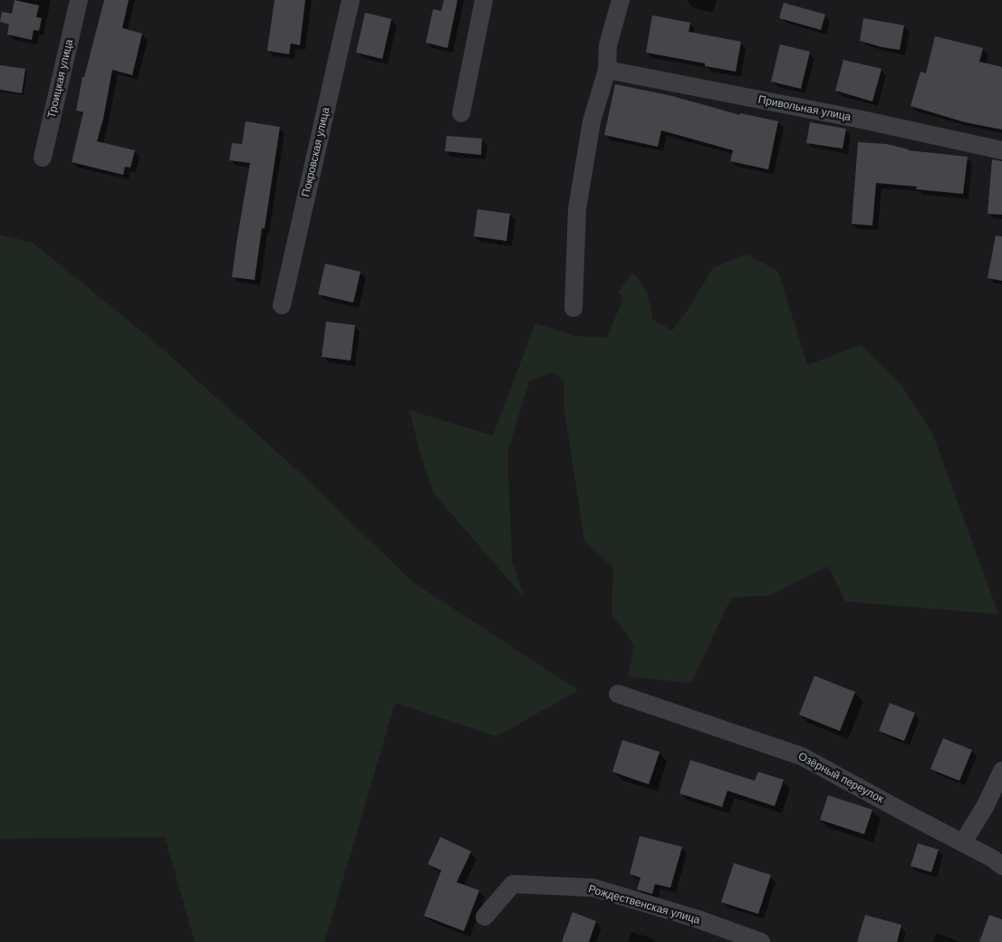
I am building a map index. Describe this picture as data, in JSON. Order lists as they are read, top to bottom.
{
  "streets": {
    "street": [
      "Троицкая улица",
      "Привольная улица",
      "Покровская улица",
      "Озёрный переулок",
      "Рождественская улица"
    ]
  }
}
